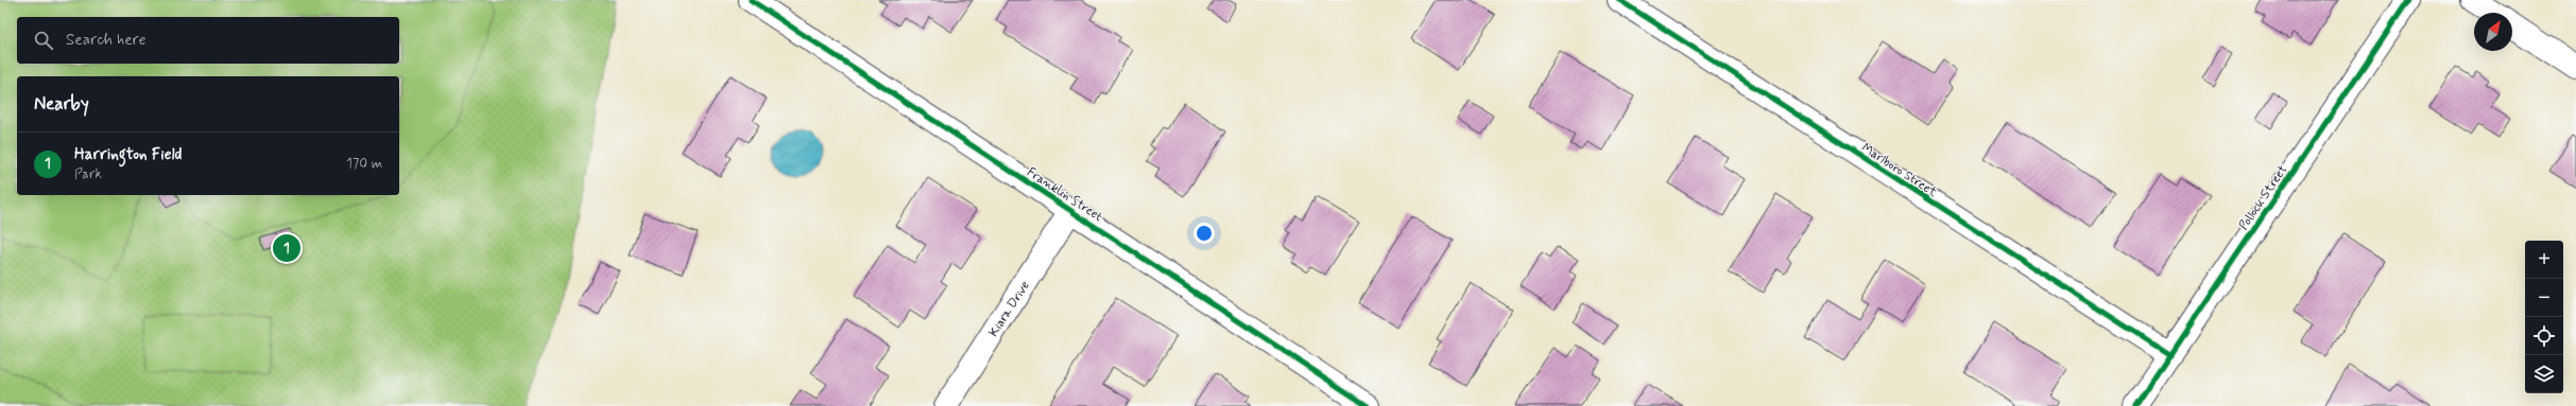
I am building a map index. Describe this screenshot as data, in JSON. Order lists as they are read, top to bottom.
{
  "streets": {
    "street": [
      "Marlboro Street",
      "Franklin Street",
      "Pollock Street",
      "Kiara Drive"
    ]
  },
  "crossings": [
    ["Marlboro Street", "Pollock Street"],
    ["Franklin Street", "Kiara Drive"]
  ],
  "north": "top right",
  "page": {
    "search": "Search here",
    "heading": "Nearby",
    "list": [
      {
        "mark": "1",
        "name": "Harrington Field",
        "note": "Park",
        "value": "170 m"
      }
    ],
    "pins": "1",
    "map_buttons": ["+", "−"]
  }
}
